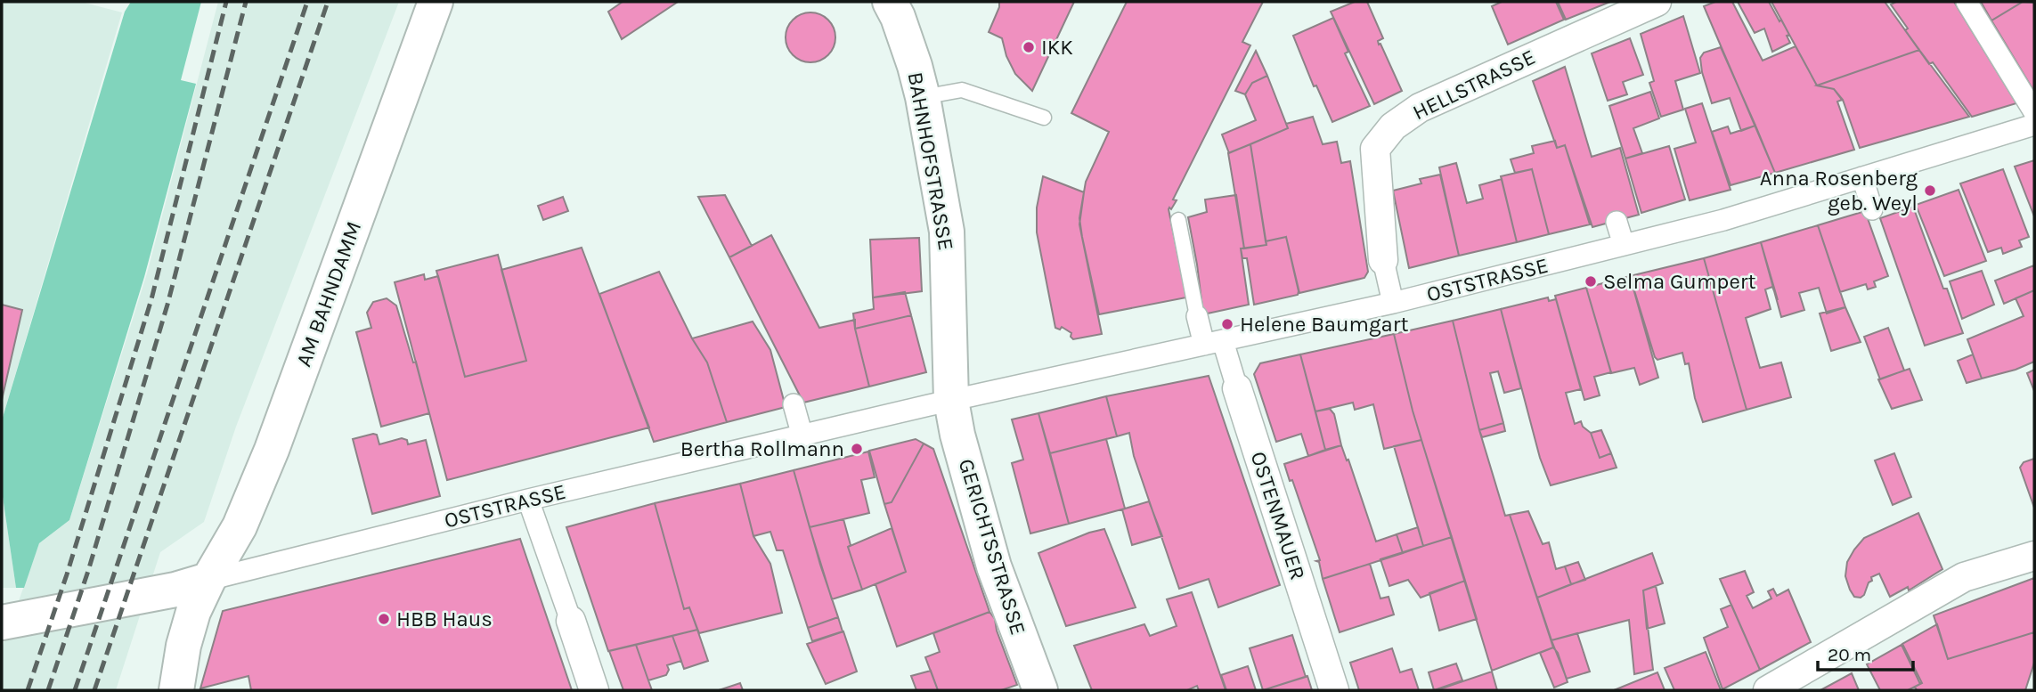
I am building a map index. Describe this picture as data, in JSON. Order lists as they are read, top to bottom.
{
  "streets": {
    "street": [
      "HELLSTRASSE",
      "BAHNHOFSTRASSE",
      "OSTSTRASSE",
      "AM BAHNDAMM",
      "OSTENMAUER",
      "GERICHTSSTRASSE"
    ]
  },
  "crossings": [
    ["HELLSTRASSE", "OSTSTRASSE"],
    ["BAHNHOFSTRASSE", "OSTSTRASSE"],
    ["BAHNHOFSTRASSE", "GERICHTSSTRASSE"],
    ["OSTSTRASSE", "AM BAHNDAMM"],
    ["OSTSTRASSE", "OSTENMAUER"],
    ["OSTSTRASSE", "GERICHTSSTRASSE"]
  ],
  "places": [
    "IKK",
    "Anna Rosenberg geb. Weyl",
    "Selma Gumpert",
    "Helene Baumgart",
    "Bertha Rollmann",
    "HBB Haus"
  ],
  "scale_bar": "20 m"
}
